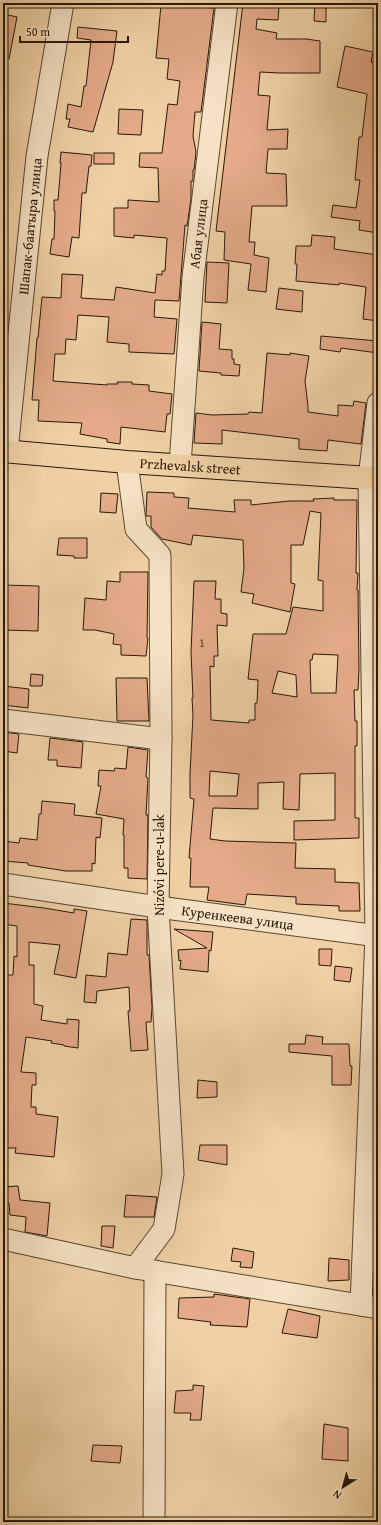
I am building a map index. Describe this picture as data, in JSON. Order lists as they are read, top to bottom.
{
  "streets": {
    "main road": ["Przhevalsk street"],
    "street": [
      "Шапак-баатыра улица",
      "Абая улица",
      "Nizóvi pere-u-lak",
      "Куренкеева улица"
    ]
  },
  "crossings": [
    ["Шапак-баатыра улица", "Przhevalsk street"],
    ["Абая улица", "Przhevalsk street"],
    ["Przhevalsk street", "Nizóvi pere-u-lak"],
    ["Nizóvi pere-u-lak", "Куренкеева улица"]
  ],
  "house_numbers": ["1"],
  "scale_bar": "50 m",
  "north": "bottom left"
}
